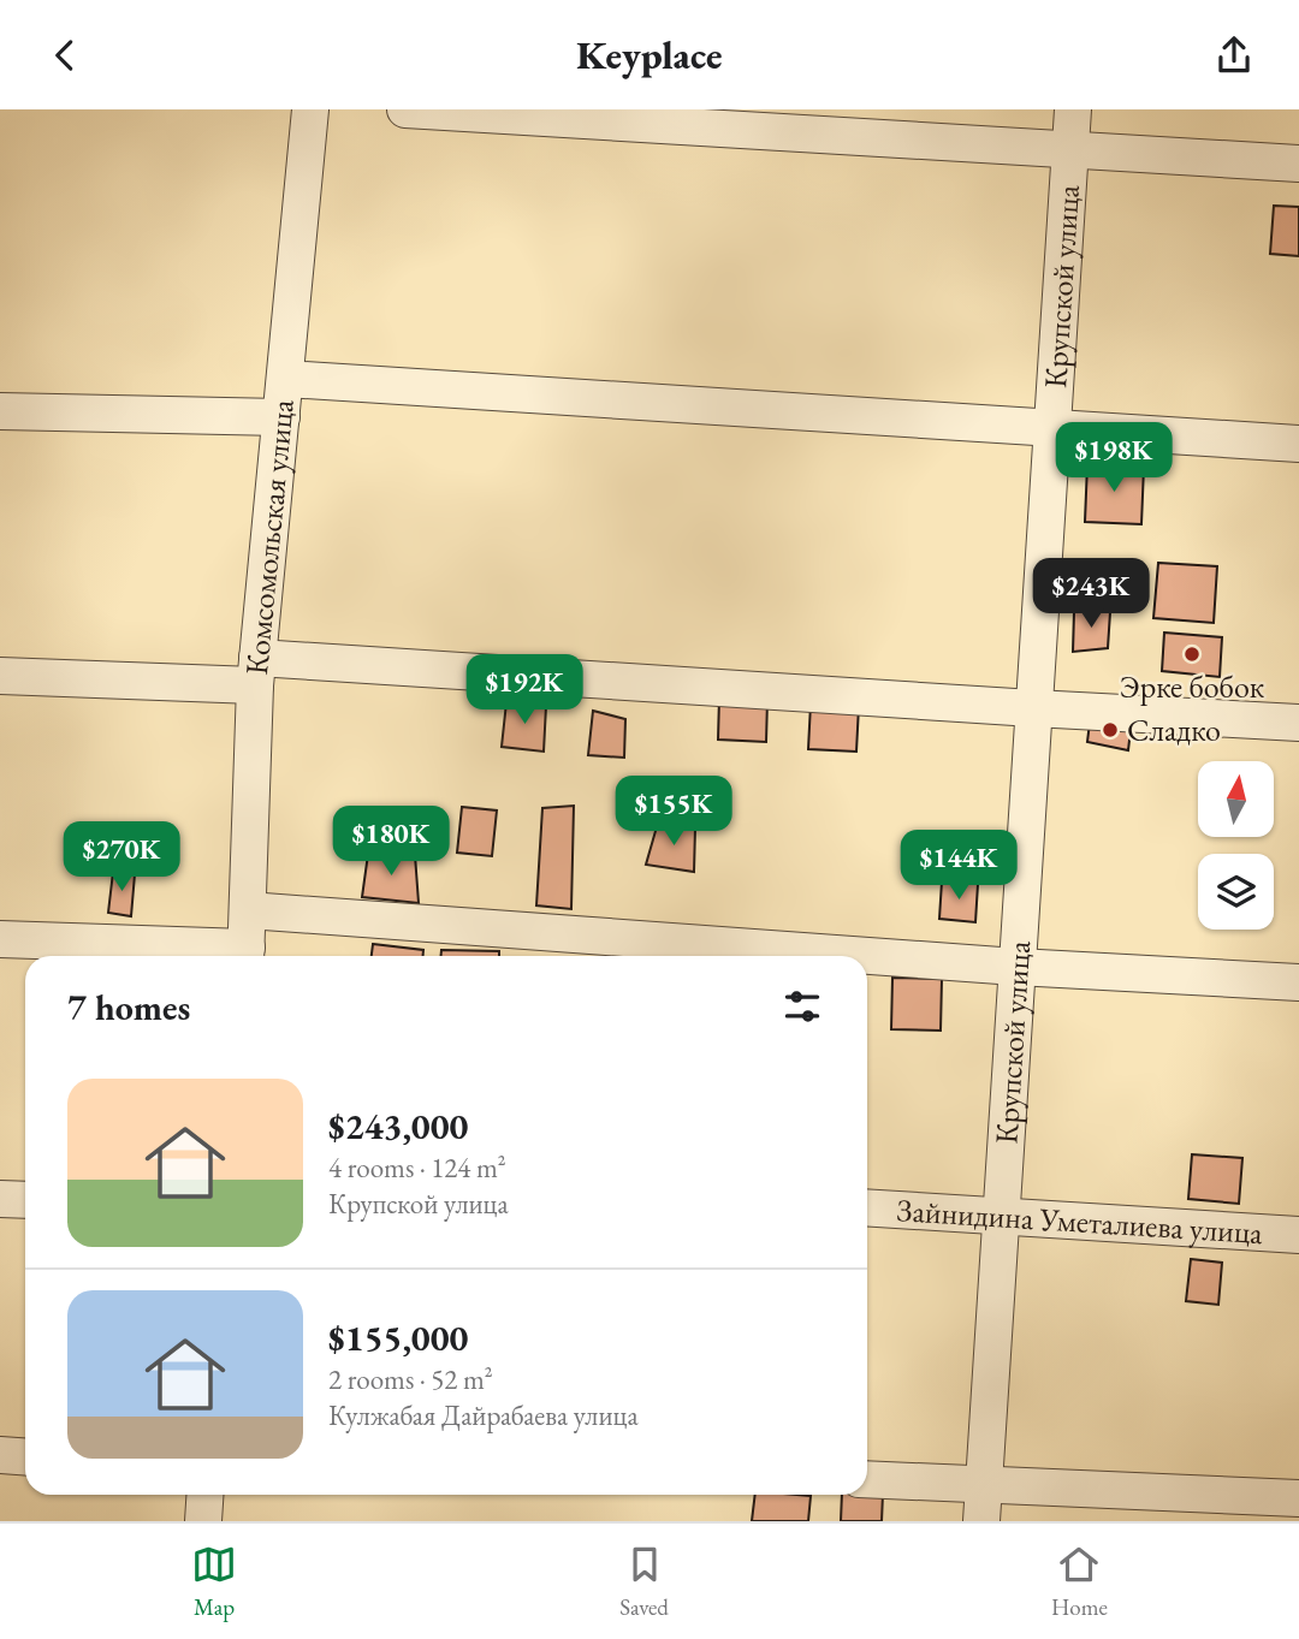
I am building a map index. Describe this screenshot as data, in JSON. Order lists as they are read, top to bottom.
{
  "streets": {
    "street": ["Крупской улица", "Комсомольская улица", "Зайнидина Уметалиева улица"]
  },
  "crossings": [
    ["Крупской улица", "Зайнидина Уметалиева улица"]
  ],
  "places": ["Эрке бобок", "Сладко"],
  "north": "top",
  "page": {
    "header": "Keyplace",
    "price": [
      "$198K",
      "$243K",
      "$192K",
      "$155K",
      "$180K",
      "$270K",
      "$144K"
    ],
    "heading": "7 homes",
    "list": [
      {
        "name": "$243,000",
        "note": "4 rooms · 124 m² · Крупской улица"
      },
      {
        "name": "$155,000",
        "note": "2 rooms · 52 m² · Кулжабая Дайрабаева улица"
      }
    ],
    "tabs": ["Map", "Saved", "Home"]
  }
}
